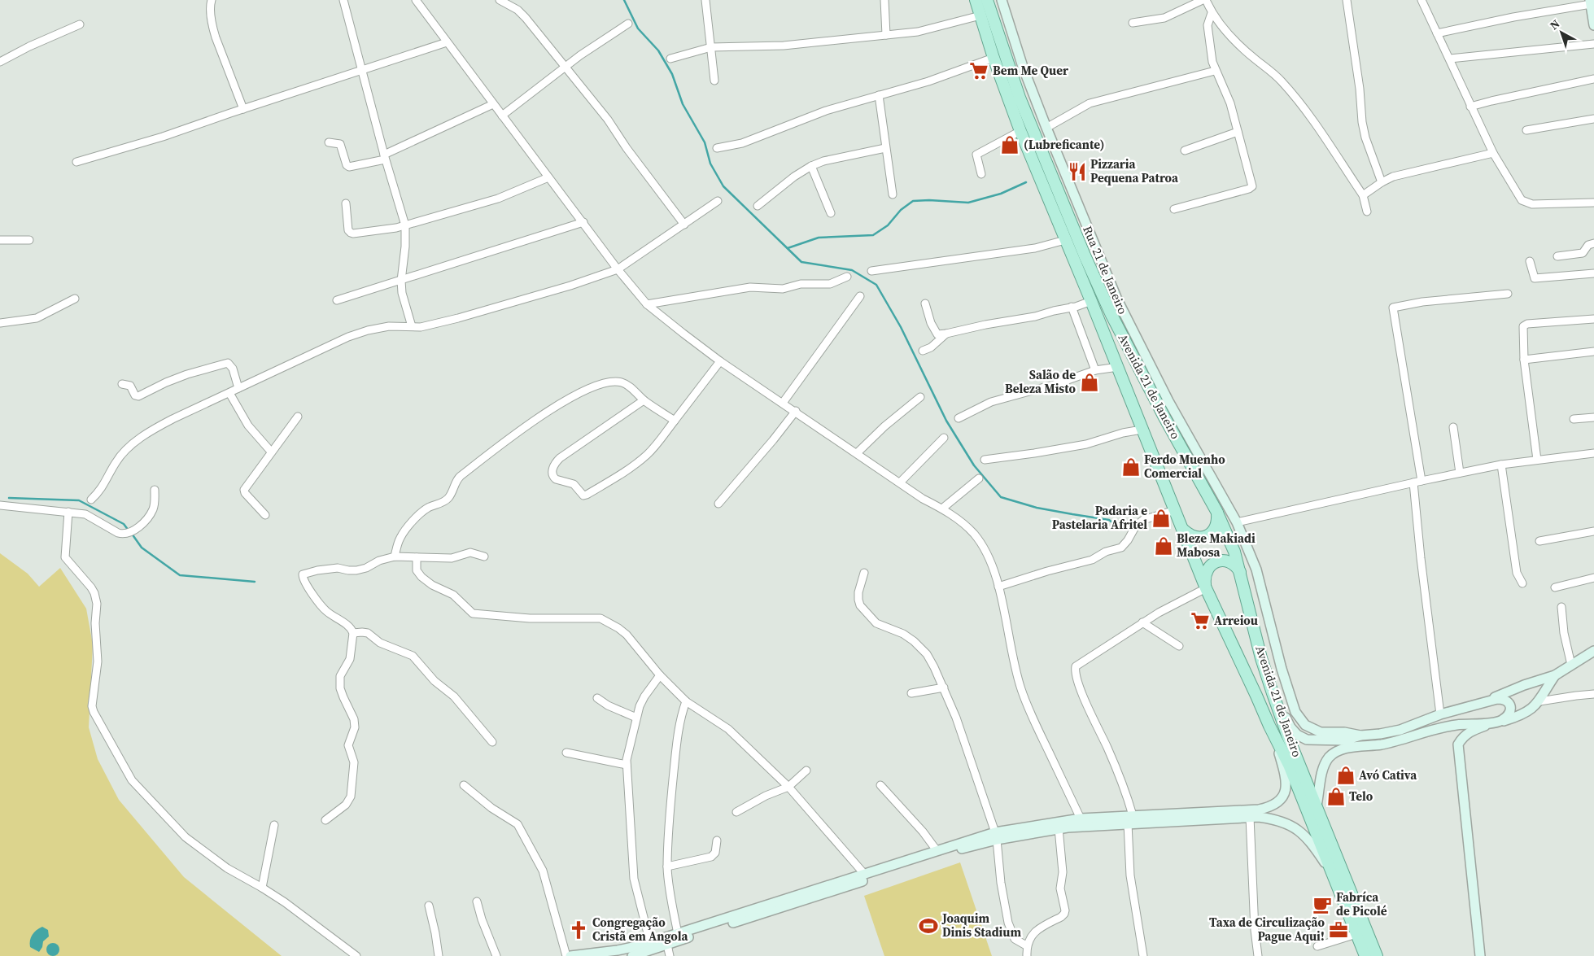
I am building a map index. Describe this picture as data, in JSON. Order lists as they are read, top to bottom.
{
  "streets": {
    "main road": ["Avenida 21 de Janeiro"],
    "street": ["Rua 21 de Janeiro"]
  },
  "places": {
    "supermarket": ["Bem Me Quer", "Arreiou"],
    "shop": [
      "(Lubreficante)",
      "Salão de Beleza Misto",
      "Ferdo Muenho Comercial",
      "Padaria e Pastelaria Afritel",
      "Bleze Makiadi Mabosa",
      "Avó Cativa",
      "Telo"
    ],
    "restaurant": ["Pizzaria Pequena Patroa"],
    "cafe": ["Fabríca de Picolé"],
    "sports": ["Joaquim Dinis Stadium"],
    "church": ["Congregação Cristã em Angola"],
    "office": ["Taxa de Circulização Pague Aqui!"]
  },
  "north": "top left"
}
